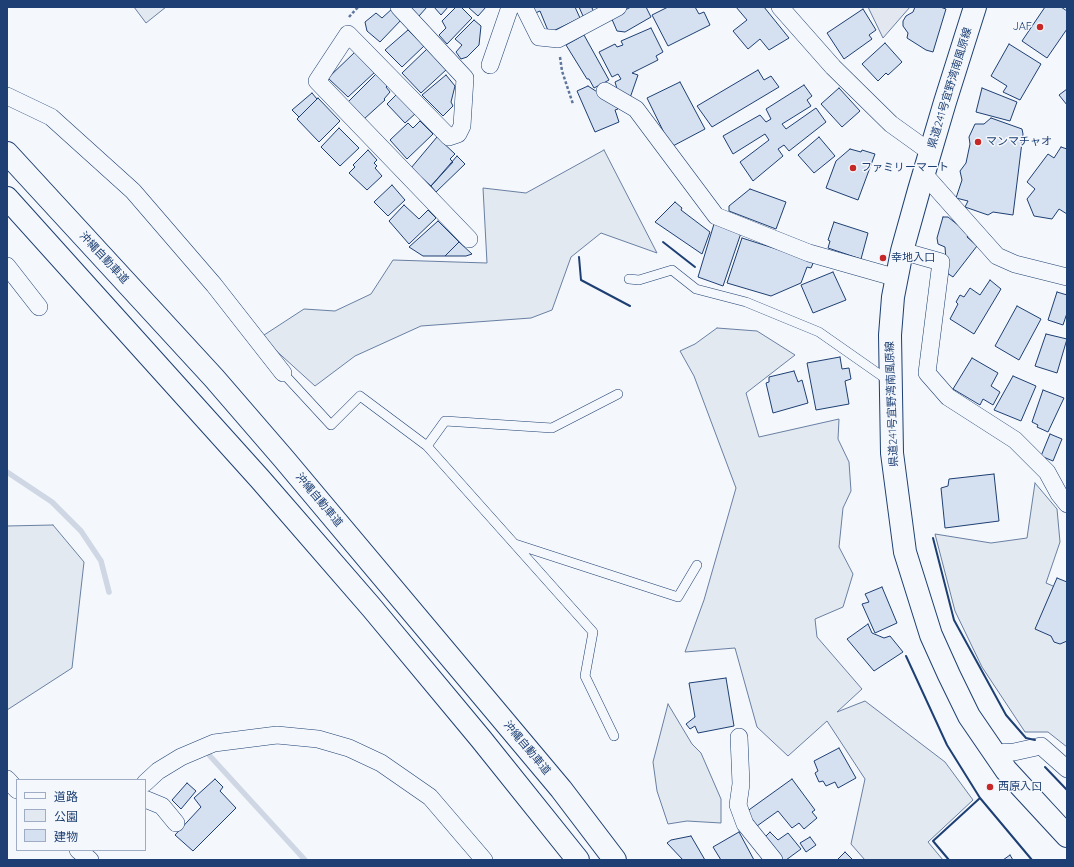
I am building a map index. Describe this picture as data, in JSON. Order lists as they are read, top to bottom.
{
  "streets": {
    "main road": ["県道241号宜野湾南風原線", "沖縄自動車道"]
  },
  "places": [
    "JAF",
    "マンマチャオ",
    "ファミリーマート",
    "幸地入口",
    "西原入口"
  ],
  "legend": ["道路", "公園", "建物"]
}
